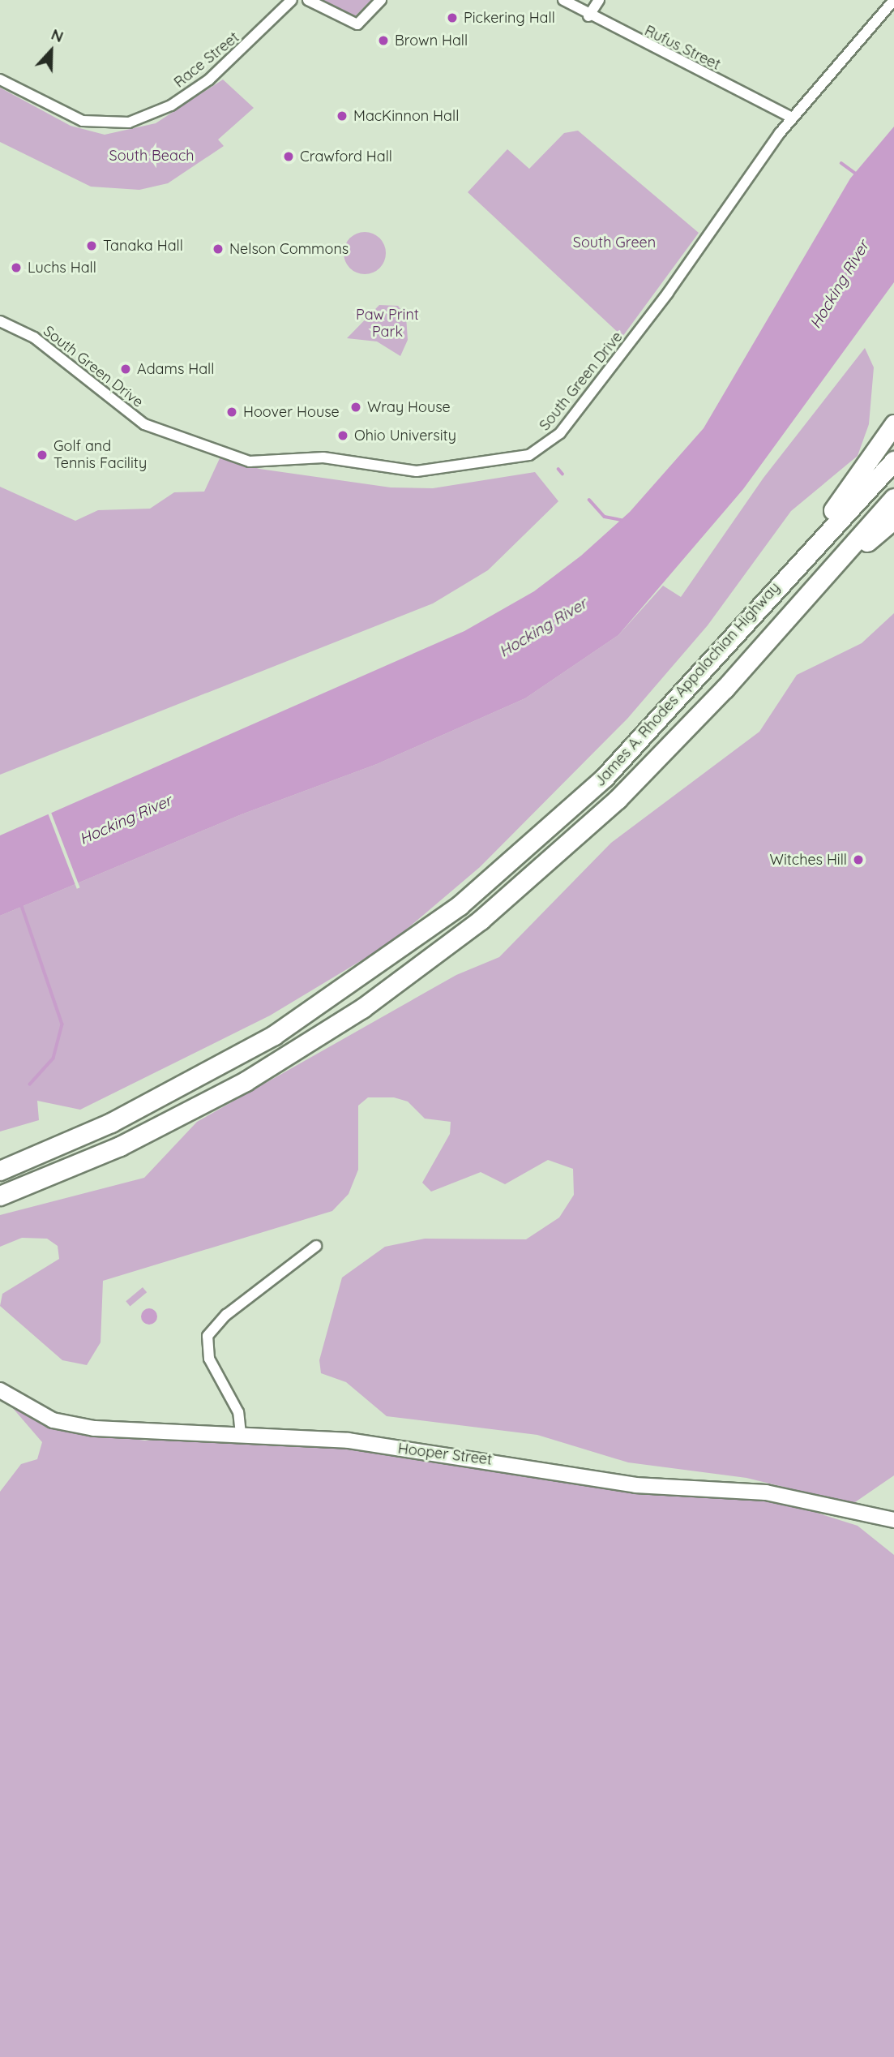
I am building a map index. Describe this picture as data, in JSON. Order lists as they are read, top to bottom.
{
  "streets": {
    "highway": ["James A. Rhodes Appalachian Highway"],
    "street": [
      "Rufus Street",
      "Race Street",
      "South Green Drive",
      "Hooper Street"
    ]
  },
  "crossings": [
    ["Rufus Street", "South Green Drive"]
  ],
  "water": ["Hocking River"],
  "parks": ["South Beach", "South Green", "Paw Print Park"],
  "places": [
    "Pickering Hall",
    "Brown Hall",
    "MacKinnon Hall",
    "Crawford Hall",
    "Tanaka Hall",
    "Nelson Commons",
    "Luchs Hall",
    "Adams Hall",
    "Wray House",
    "Hoover House",
    "Ohio University",
    "Golf and Tennis Facility",
    "Witches Hill"
  ],
  "north": "top"
}
